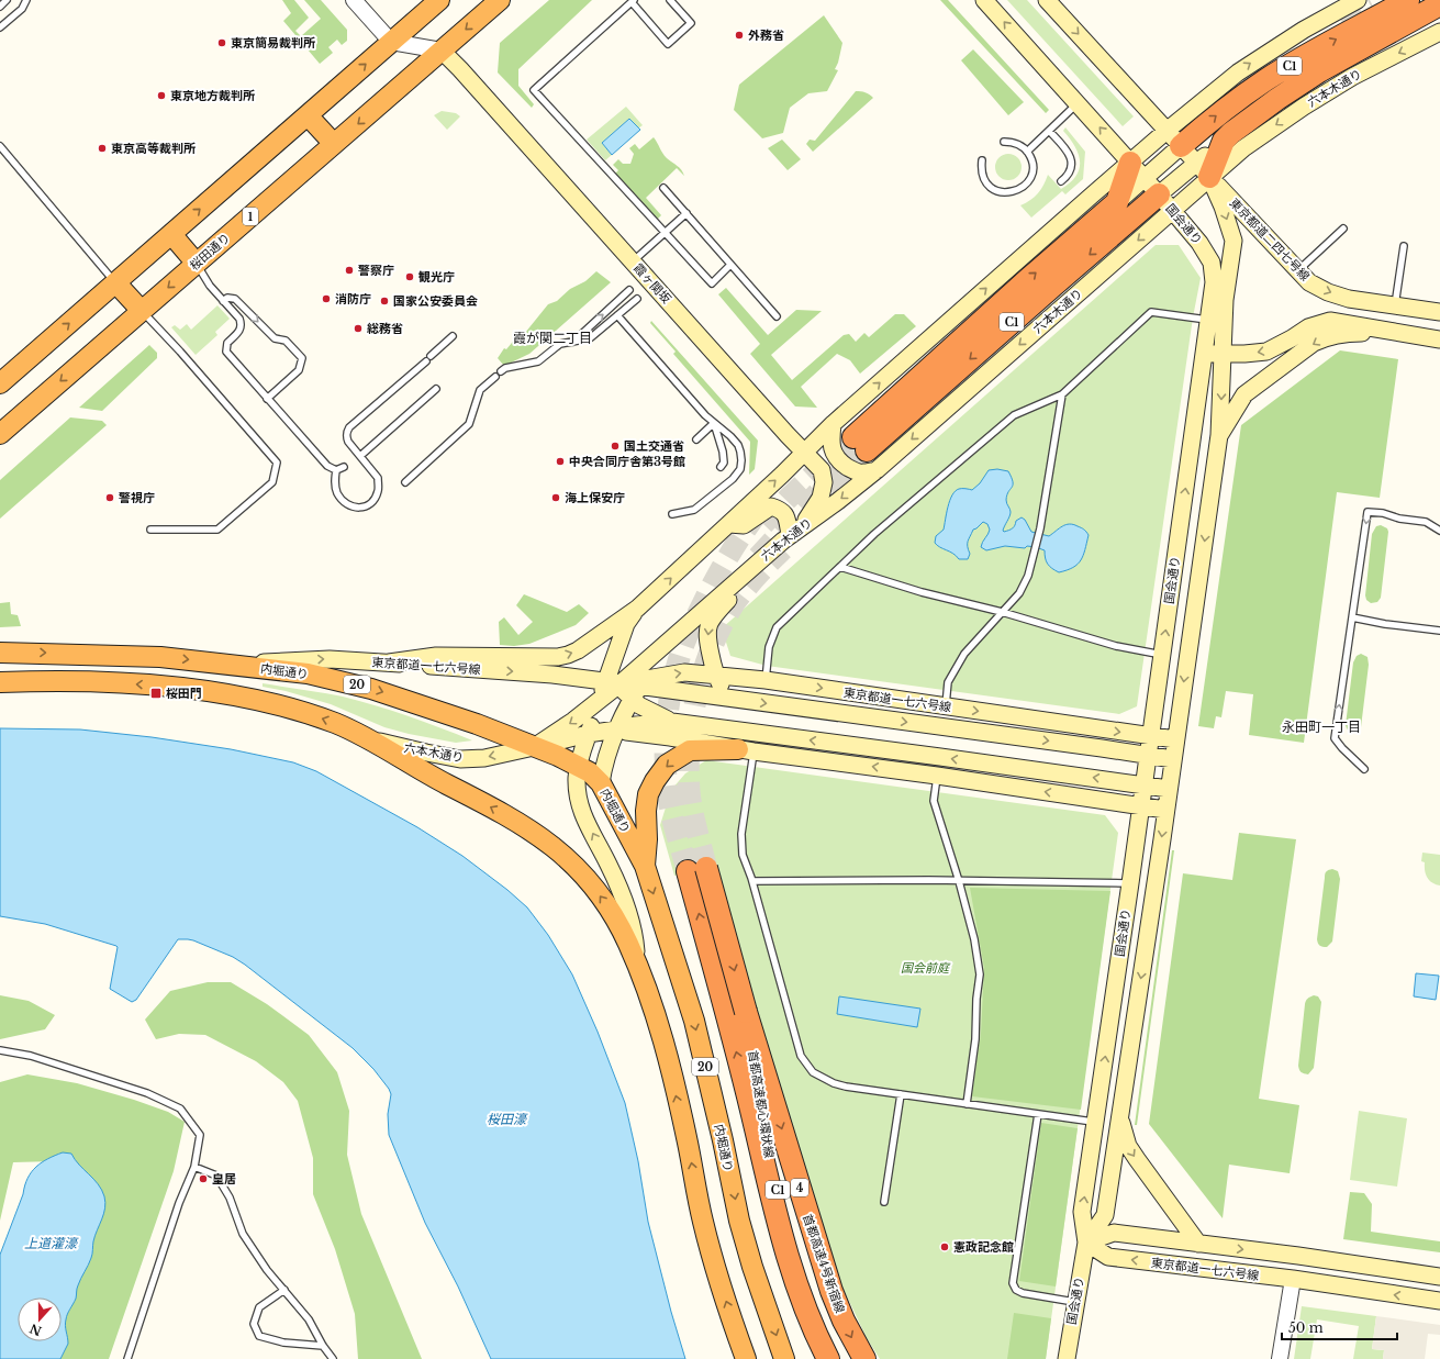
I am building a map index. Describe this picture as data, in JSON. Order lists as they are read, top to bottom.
{
  "streets": {
    "highway": [
      "C1",
      "1",
      "桜田通り",
      "内堀通り",
      "20",
      "首都高速都心環状線",
      "4",
      "首都高速4号新宿線"
    ],
    "main road": [
      "六本木通り",
      "国会通り",
      "東京都道二四七号線",
      "霞ヶ関坂",
      "東京都道一七六号線"
    ]
  },
  "crossings": [
    ["C1", "六本木通り"],
    ["C1", "国会通り"],
    ["C1", "東京都道二四七号線"],
    ["六本木通り", "国会通り"],
    ["六本木通り", "東京都道二四七号線"],
    ["六本木通り", "霞ヶ関坂"],
    ["六本木通り", "東京都道一七六号線"],
    ["六本木通り", "内堀通り"],
    ["国会通り", "東京都道二四七号線"],
    ["国会通り", "東京都道一七六号線"],
    ["桜田通り", "霞ヶ関坂"],
    ["東京都道一七六号線", "内堀通り"],
    ["首都高速都心環状線", "首都高速4号新宿線"]
  ],
  "one_way": ["東京都道二四七号線", "内堀通り"],
  "districts": ["霞が関二丁目", "永田町一丁目"],
  "water": ["桜田濠", "上道灌濠"],
  "parks": ["国会前庭"],
  "places": {
    "other": [
      "外務省",
      "東京簡易裁判所",
      "東京地方裁判所",
      "東京高等裁判所",
      "警察庁",
      "観光庁",
      "消防庁",
      "国家公安委員会",
      "総務省",
      "国土交通省",
      "中央合同庁舎第3号館",
      "警視庁",
      "海上保安庁",
      "皇居",
      "憲政記念館"
    ],
    "transit": ["桜田門"]
  },
  "scale_bar": "50 m",
  "north": "bottom"
}
